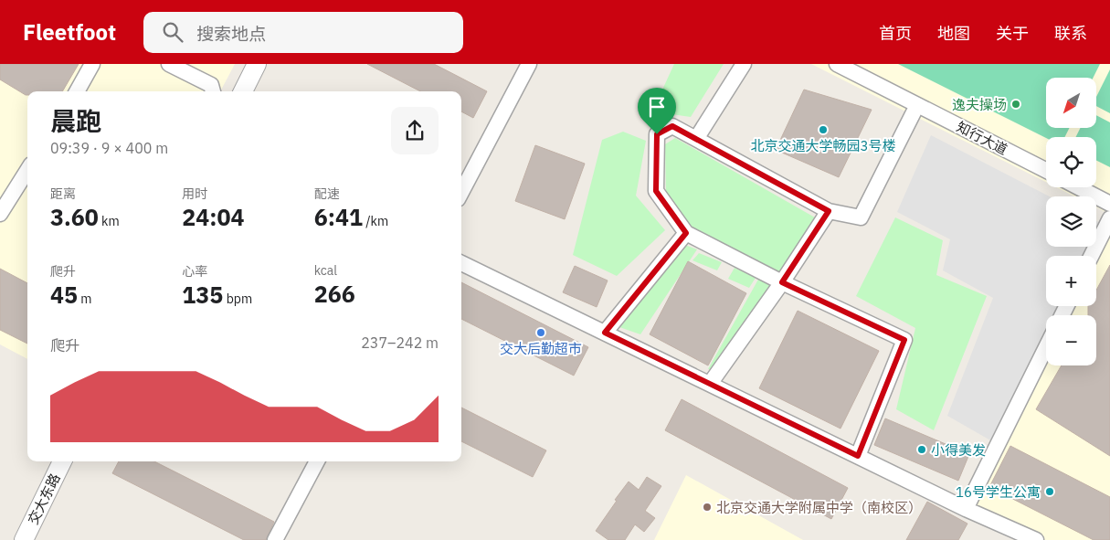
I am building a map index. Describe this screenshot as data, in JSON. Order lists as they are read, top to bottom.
{
  "streets": {
    "street": ["知行大道", "交大东路"]
  },
  "places": [
    "逸夫操场",
    "北京交通大学畅园3号楼",
    "交大后勤超市",
    "小得美发",
    "16号学生公寓",
    "北京交通大学附属中学（南校区）"
  ],
  "north": "bottom left",
  "page": {
    "header": "Fleetfoot",
    "search": "搜索地点",
    "nav": [
      "首页",
      "地图",
      "关于",
      "联系"
    ],
    "map_buttons": ["+", "−"],
    "heading": ["晨跑", "09:39 · 9 × 400 m"],
    "stats": [
      ["距离", "3.60 km"],
      ["用时", "24:04"],
      ["配速", "6:41 /km"],
      ["爬升", "45 m"],
      ["心率", "135 bpm"],
      ["kcal", "266"]
    ],
    "chart": ["爬升", "237–242 m"]
  }
}
